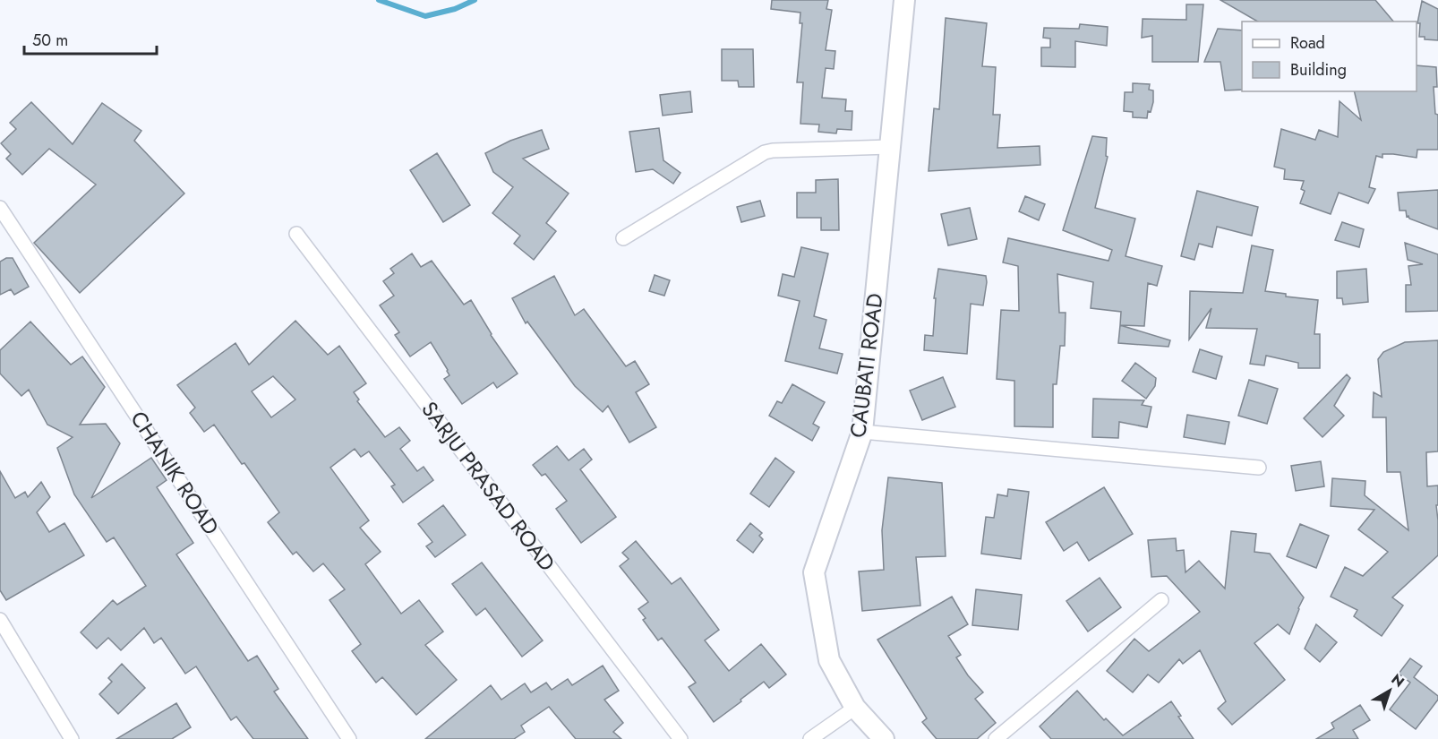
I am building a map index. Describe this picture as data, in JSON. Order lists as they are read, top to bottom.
{
  "streets": {
    "street": ["CAUBATI ROAD", "CHANIK ROAD", "SARJU PRASAD ROAD"]
  },
  "legend": ["Road", "Building"],
  "scale_bar": "50 m",
  "north": "top right"
}
